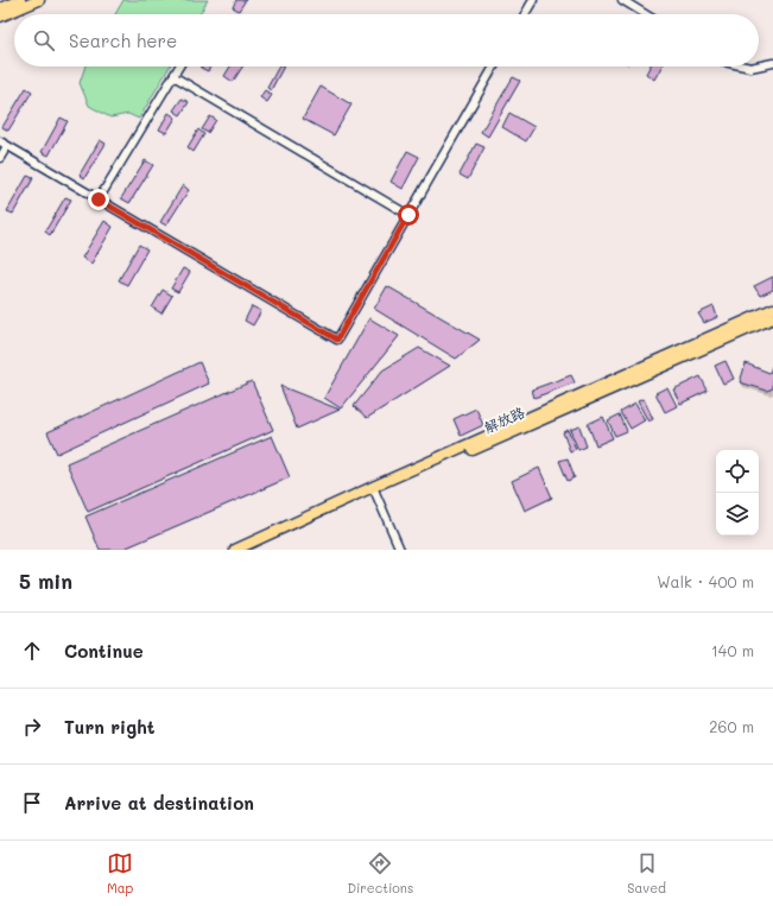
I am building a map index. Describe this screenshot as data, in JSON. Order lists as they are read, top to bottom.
{
  "streets": {
    "main road": ["解放路"]
  },
  "page": {
    "search": "Search here",
    "heading": ["5 min", "Walk · 400 m"],
    "list": [
      ["Continue", "140 m"],
      ["Turn right", "260 m"],
      "Arrive at destination"
    ],
    "nav": ["Map", "Directions", "Saved"]
  }
}
